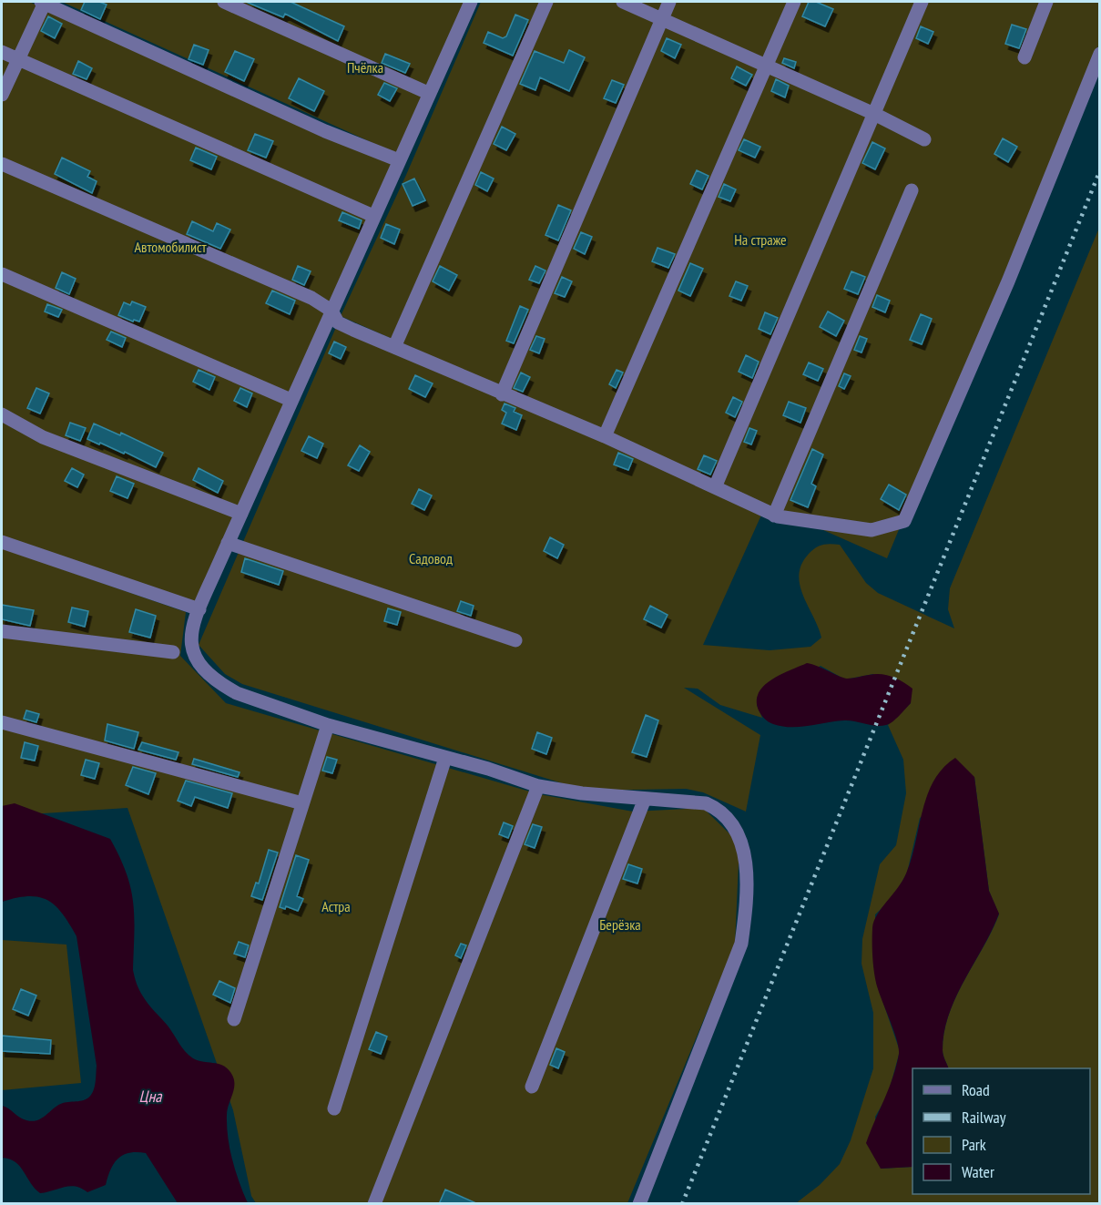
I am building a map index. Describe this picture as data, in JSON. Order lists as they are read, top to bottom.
{
  "water": ["Цна"],
  "parks": [
    "Пчёлка",
    "На страже",
    "Автомобилист",
    "Садовод",
    "Астра",
    "Берёзка"
  ],
  "legend": [
    "Road",
    "Railway",
    "Park",
    "Water"
  ]
}
